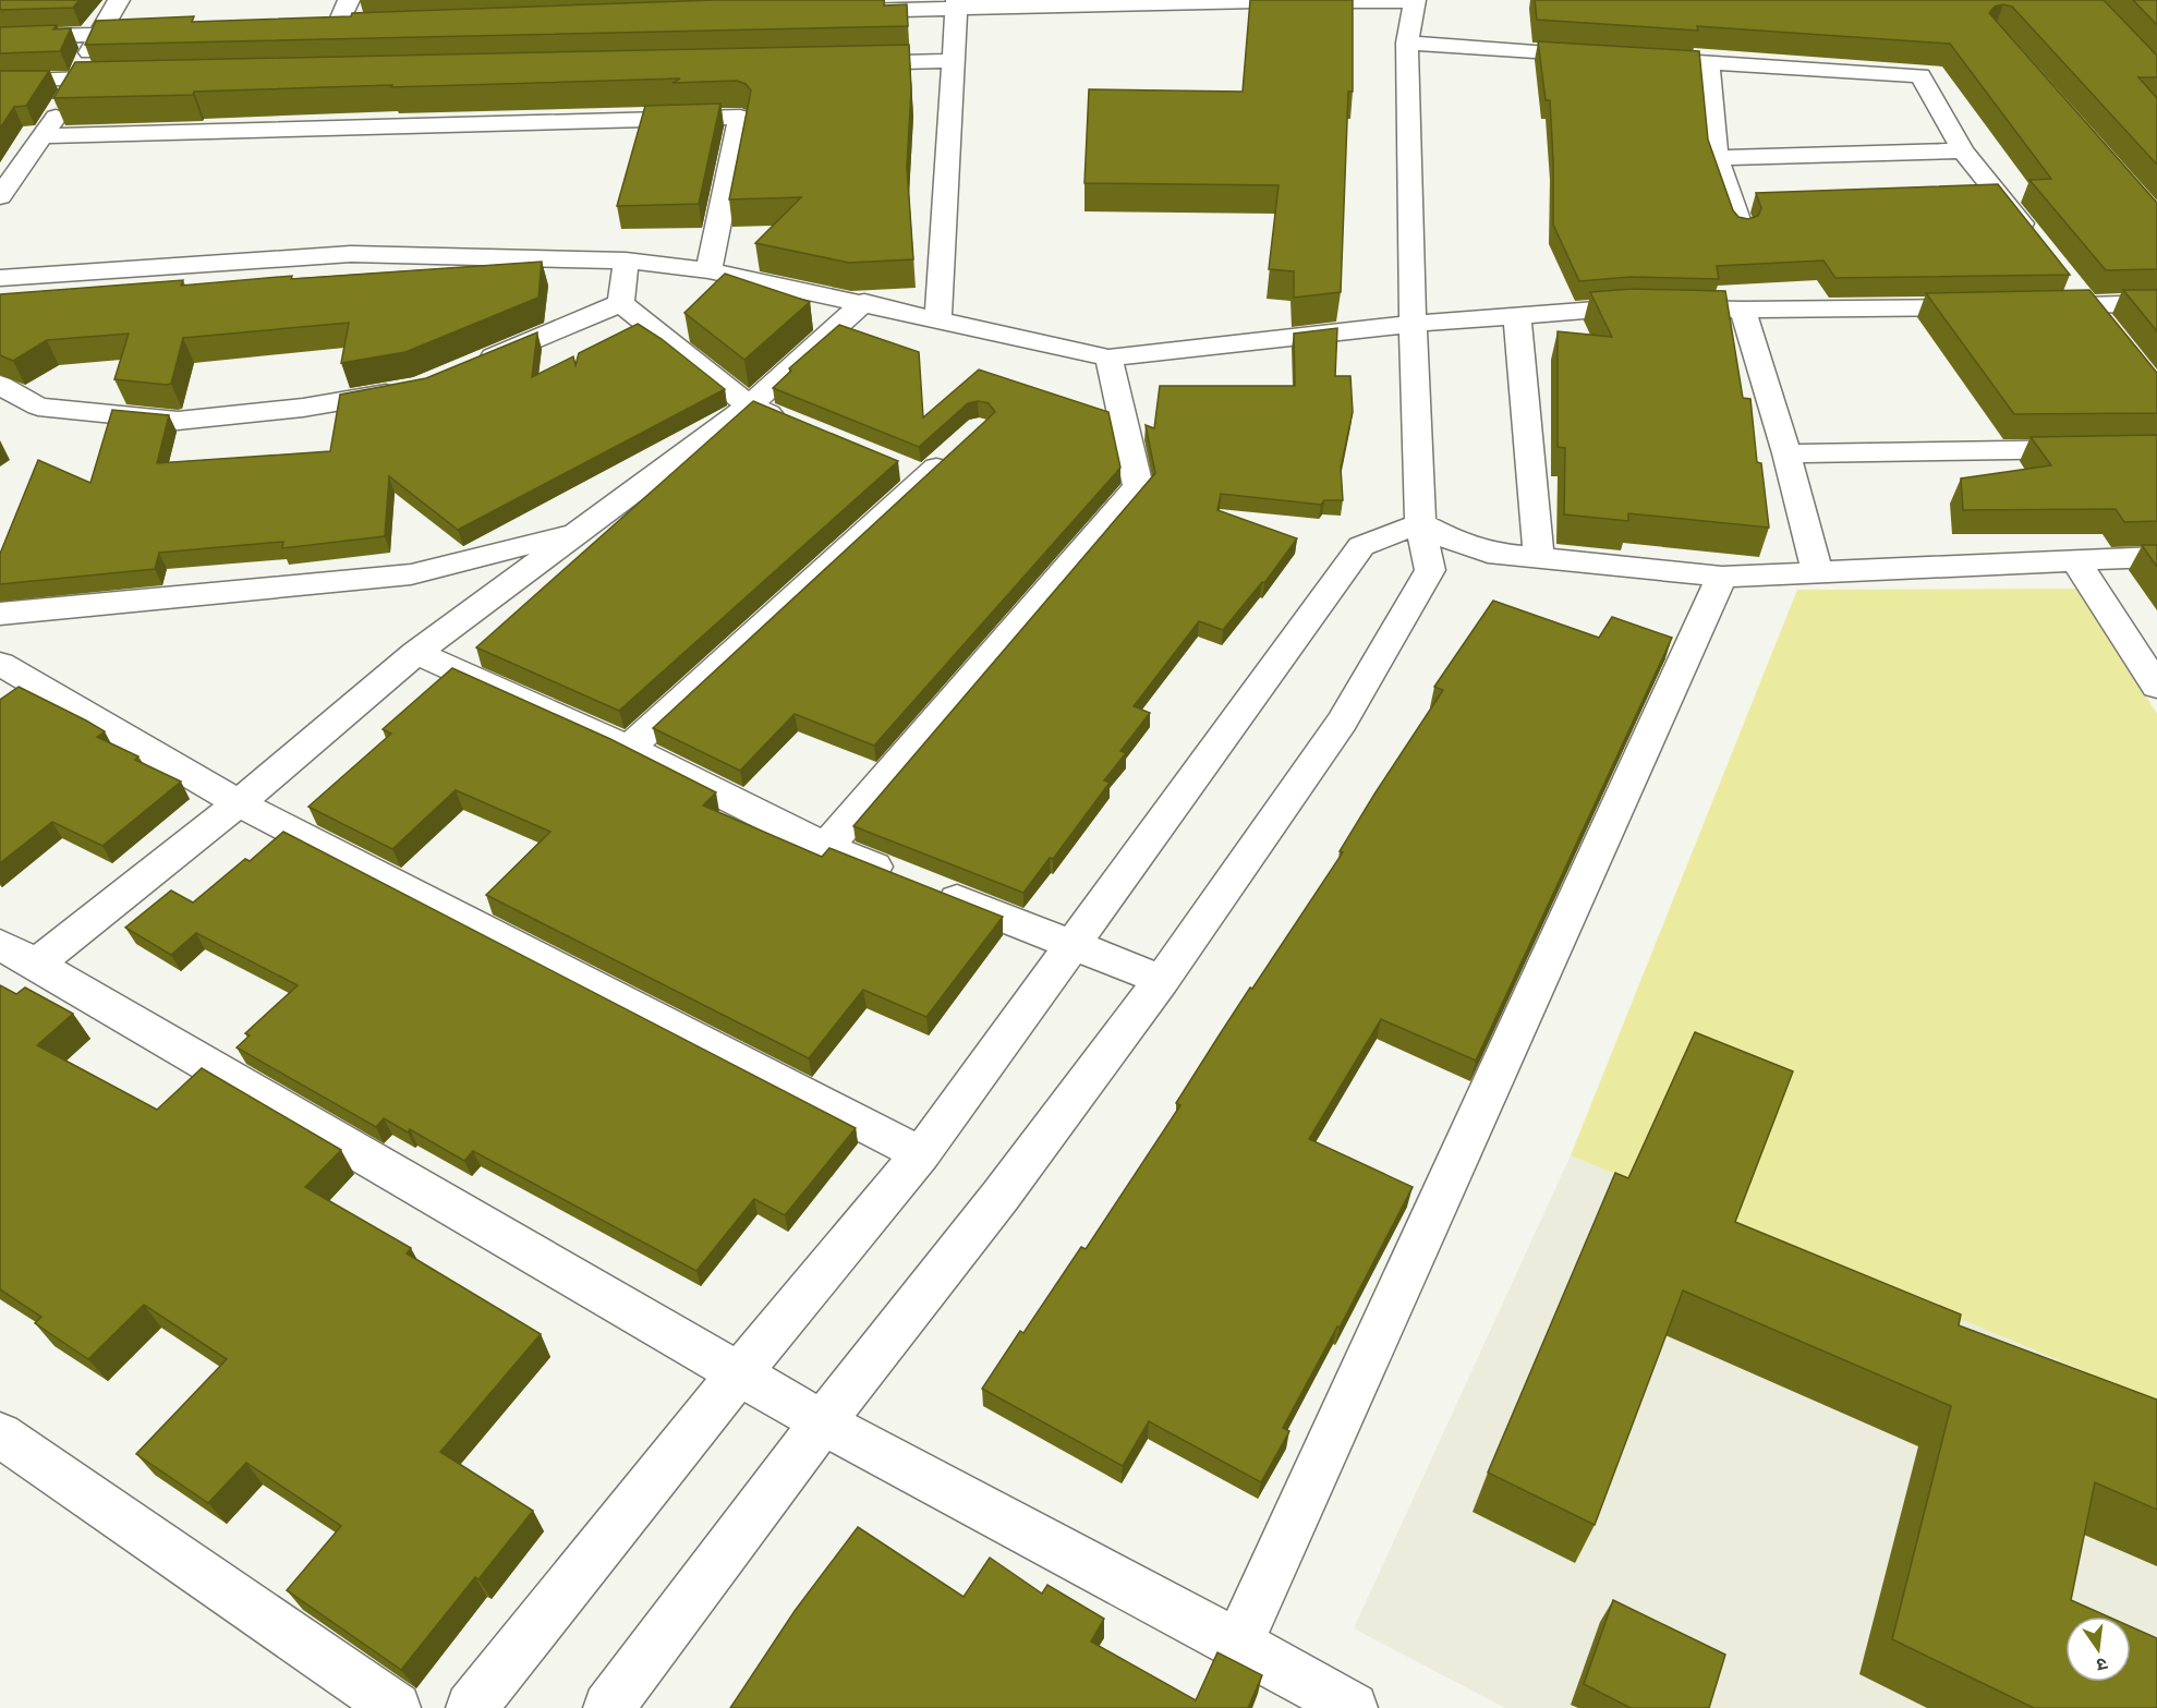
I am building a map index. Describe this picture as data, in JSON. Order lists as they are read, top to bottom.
{
  "north": "bottom"
}
